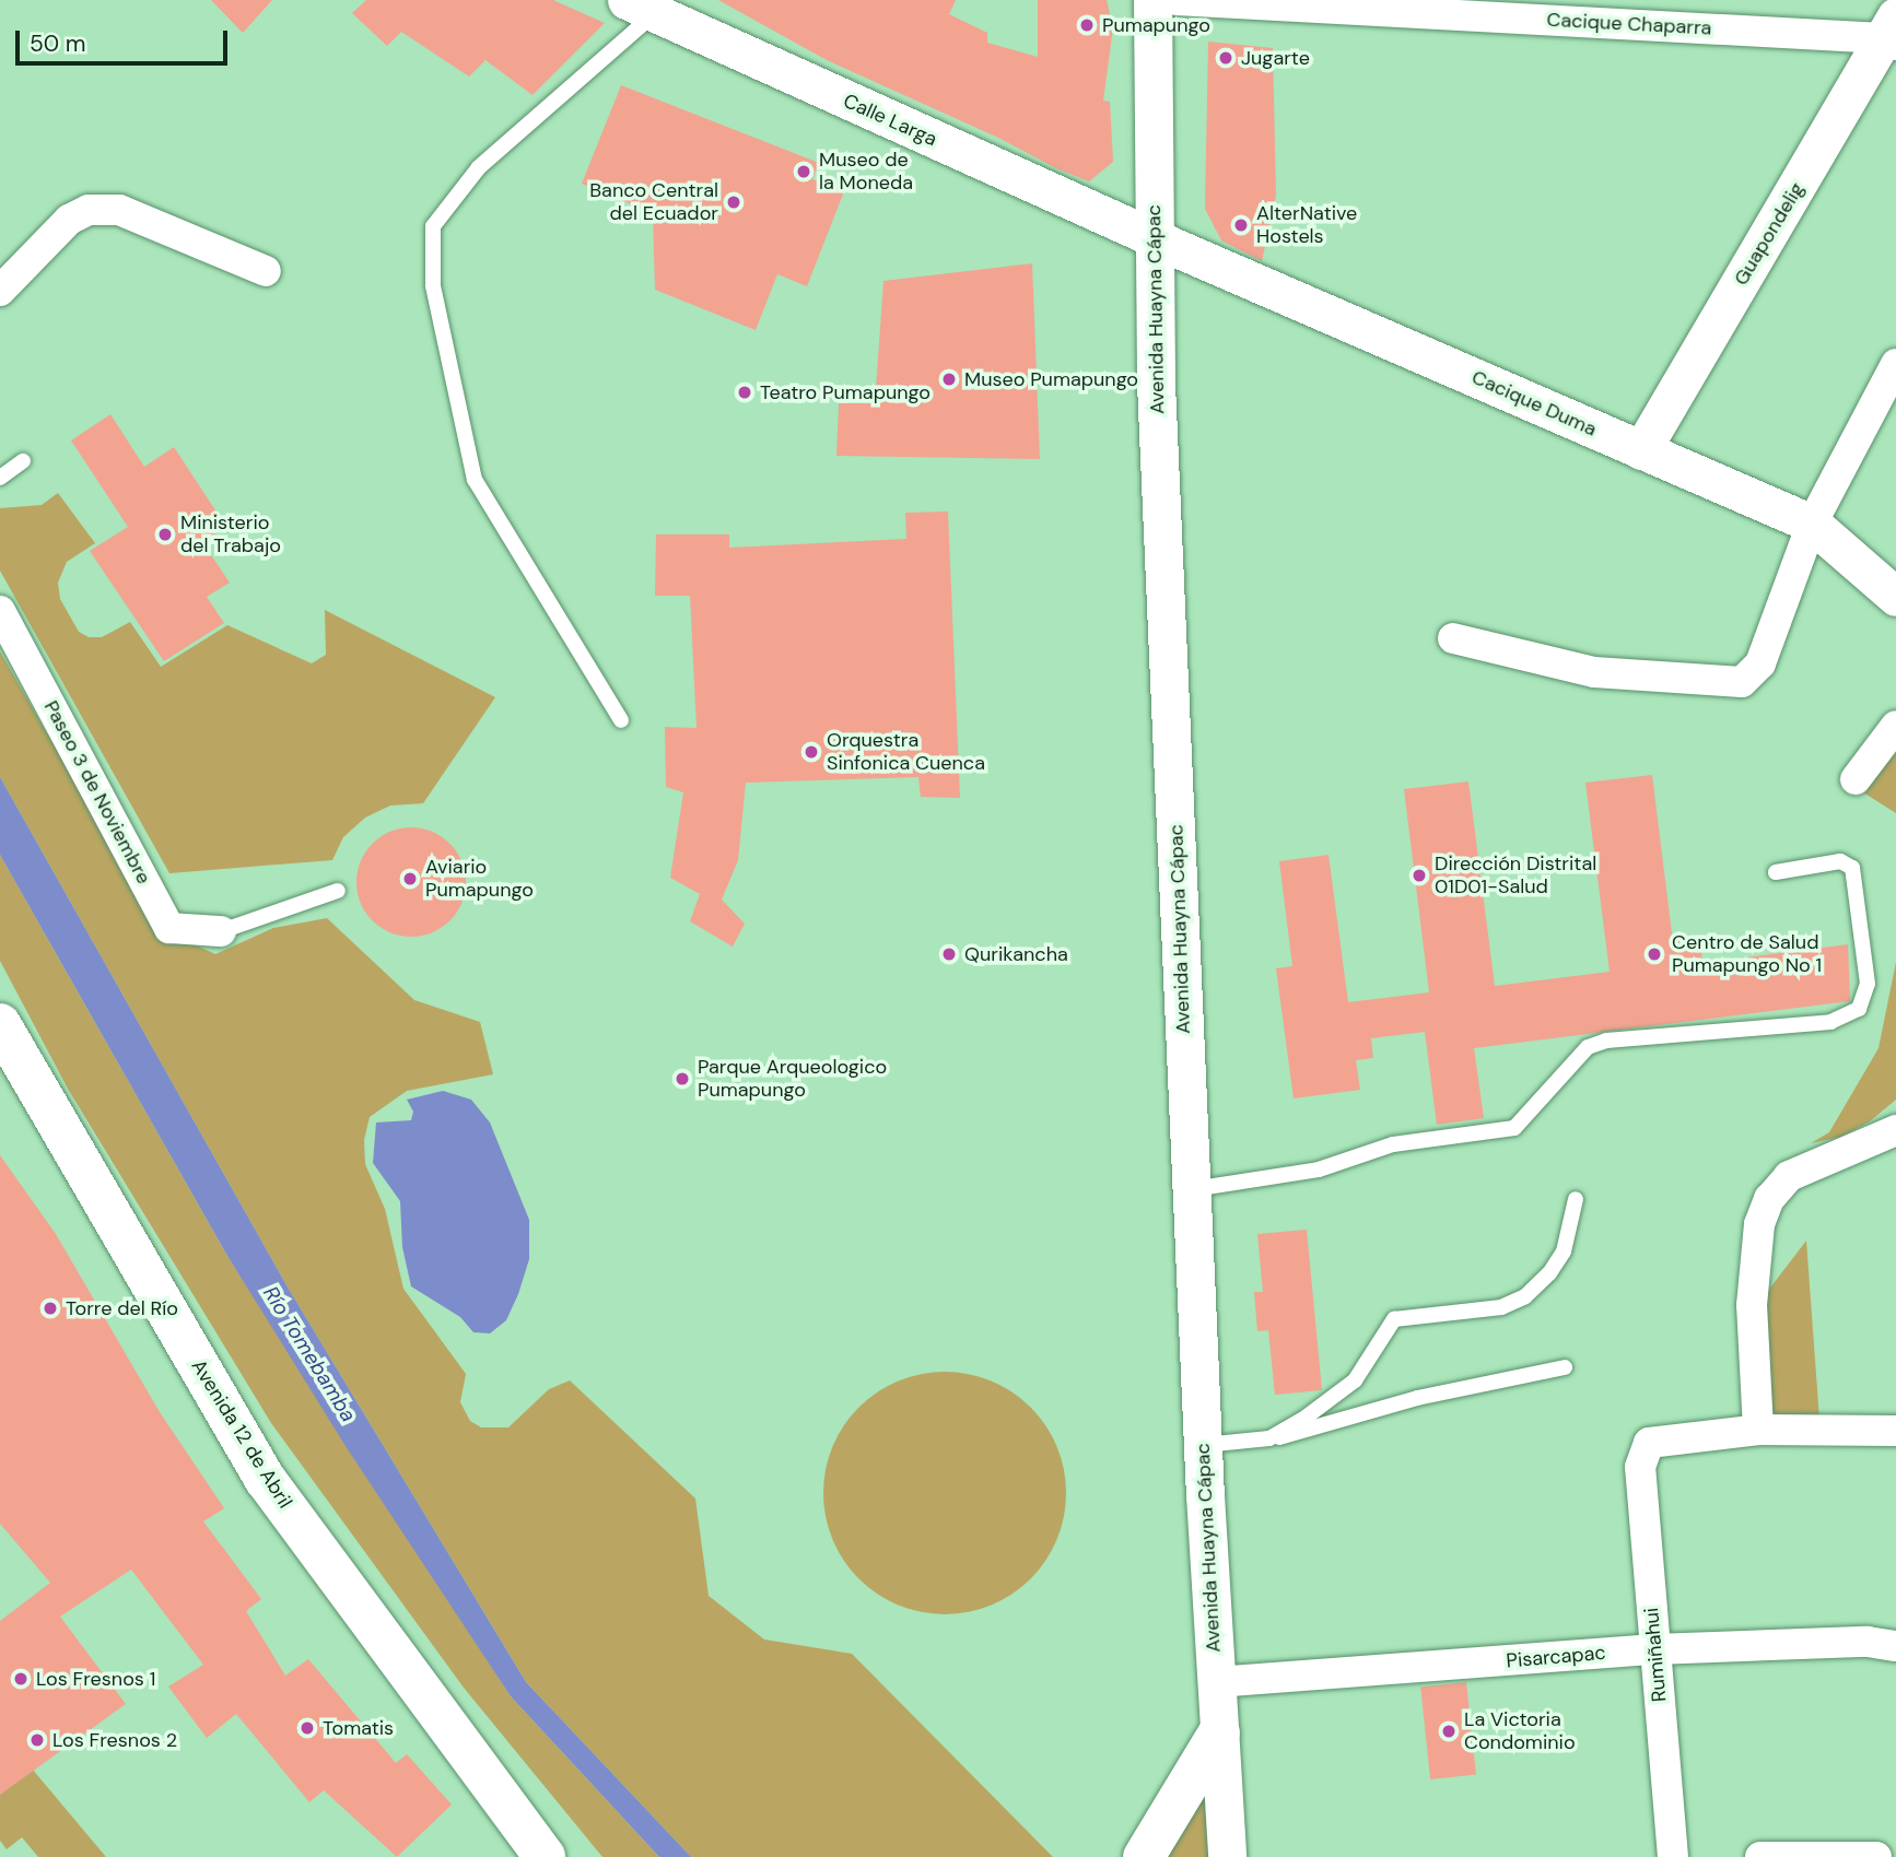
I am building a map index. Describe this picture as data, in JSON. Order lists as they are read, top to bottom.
{
  "streets": {
    "main road": ["Avenida 12 de Abril"],
    "street": [
      "Cacique Chaparra",
      "Calle Larga",
      "Guapondelig",
      "Avenida Huayna Cápac",
      "Cacique Duma",
      "Paseo 3 de Noviembre",
      "Rumiñahui",
      "Pisarcapac"
    ]
  },
  "crossings": [
    ["Cacique Chaparra", "Guapondelig"],
    ["Calle Larga", "Avenida Huayna Cápac"],
    ["Calle Larga", "Cacique Duma"],
    ["Guapondelig", "Cacique Duma"],
    ["Avenida Huayna Cápac", "Cacique Duma"],
    ["Avenida Huayna Cápac", "Pisarcapac"],
    ["Rumiñahui", "Pisarcapac"]
  ],
  "water": ["Río Tomebamba"],
  "places": [
    "Pumapungo",
    "Jugarte",
    "Museo de la Moneda",
    "Banco Central del Ecuador",
    "AlterNative Hostels",
    "Museo Pumapungo",
    "Teatro Pumapungo",
    "Ministerio del Trabajo",
    "Orquestra Sinfonica Cuenca",
    "Dirección Distrital 01D01-Salud",
    "Aviario Pumapungo",
    "Qurikancha",
    "Centro de Salud Pumapungo No 1",
    "Parque Arqueologico Pumapungo",
    "Torre del Río",
    "Los Fresnos 1",
    "Tomatis",
    "La Victoria Condominio",
    "Los Fresnos 2"
  ],
  "scale_bar": "50 m"
}
